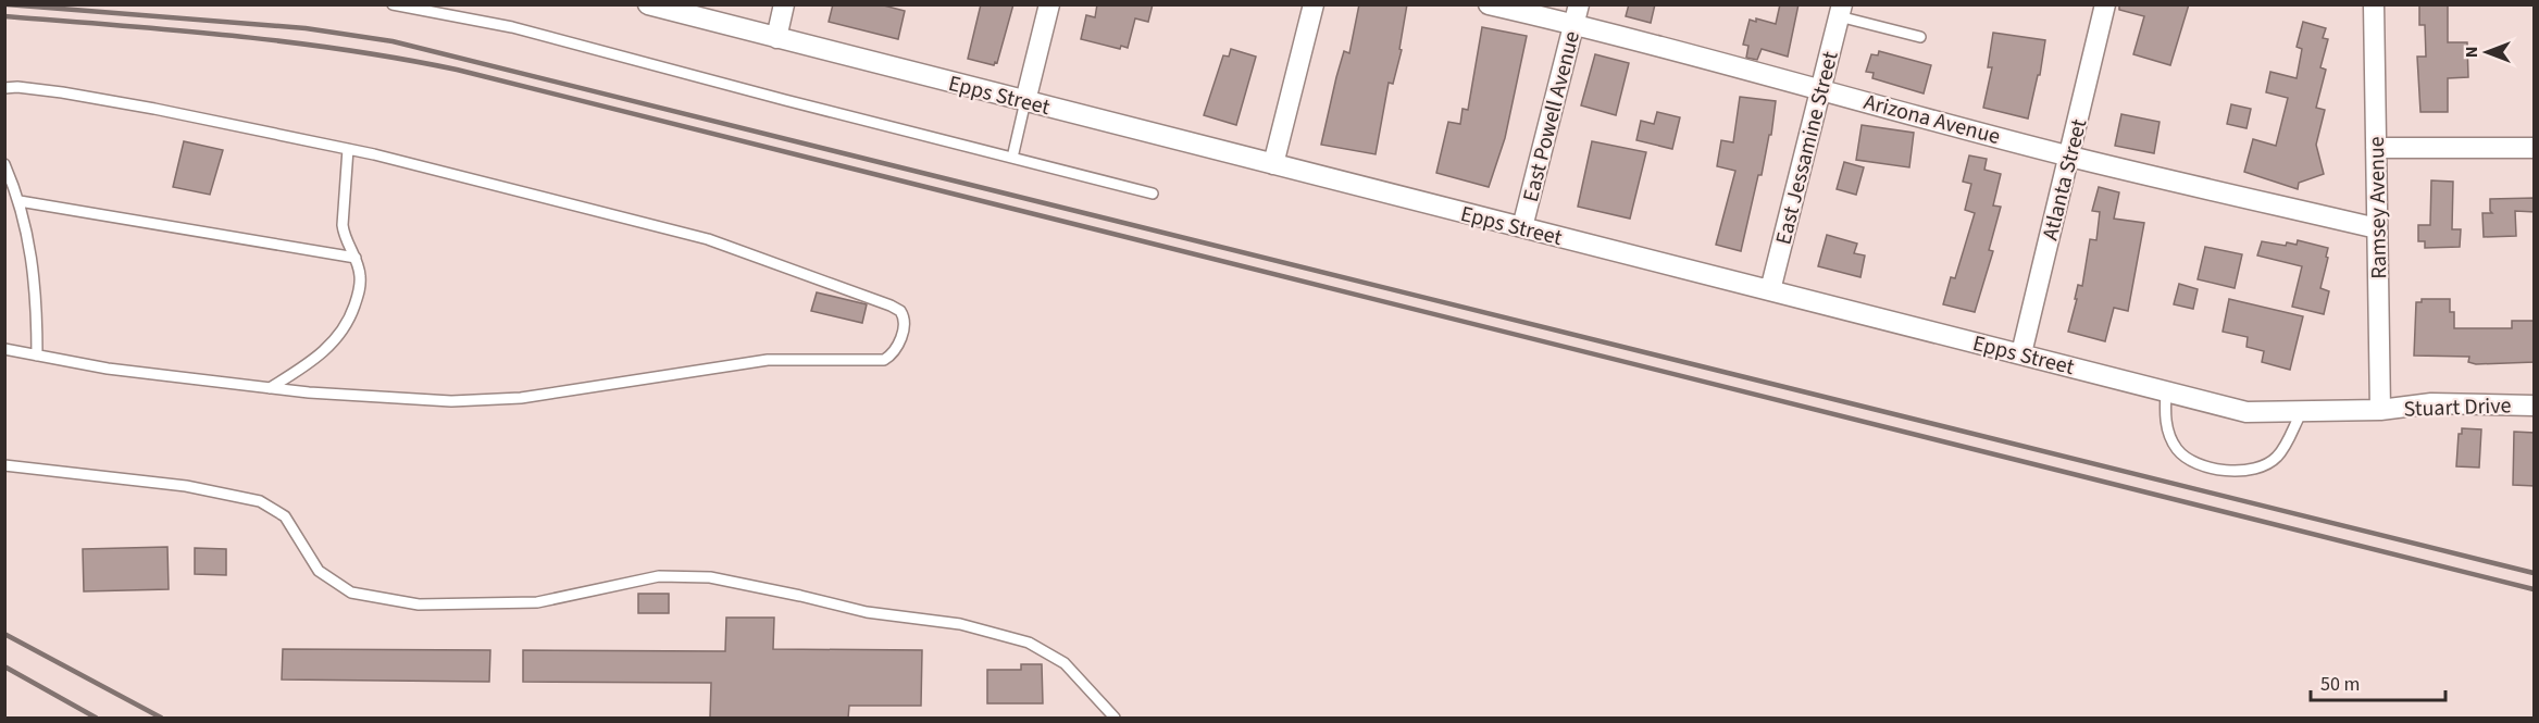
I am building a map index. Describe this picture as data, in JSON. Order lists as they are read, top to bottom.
{
  "streets": {
    "street": [
      "Epps Street",
      "East Powell Avenue",
      "Arizona Avenue",
      "East Jessamine Street",
      "Atlanta Street",
      "Ramsey Avenue",
      "Stuart Drive"
    ]
  },
  "crossings": [
    ["Epps Street", "East Powell Avenue"],
    ["Epps Street", "East Jessamine Street"],
    ["Epps Street", "Atlanta Street"],
    ["Epps Street", "Ramsey Avenue"],
    ["Epps Street", "Stuart Drive"],
    ["East Powell Avenue", "Arizona Avenue"],
    ["Arizona Avenue", "East Jessamine Street"],
    ["Arizona Avenue", "Atlanta Street"],
    ["Arizona Avenue", "Ramsey Avenue"],
    ["Ramsey Avenue", "Stuart Drive"]
  ],
  "scale_bar": "50 m",
  "north": "left"
}
